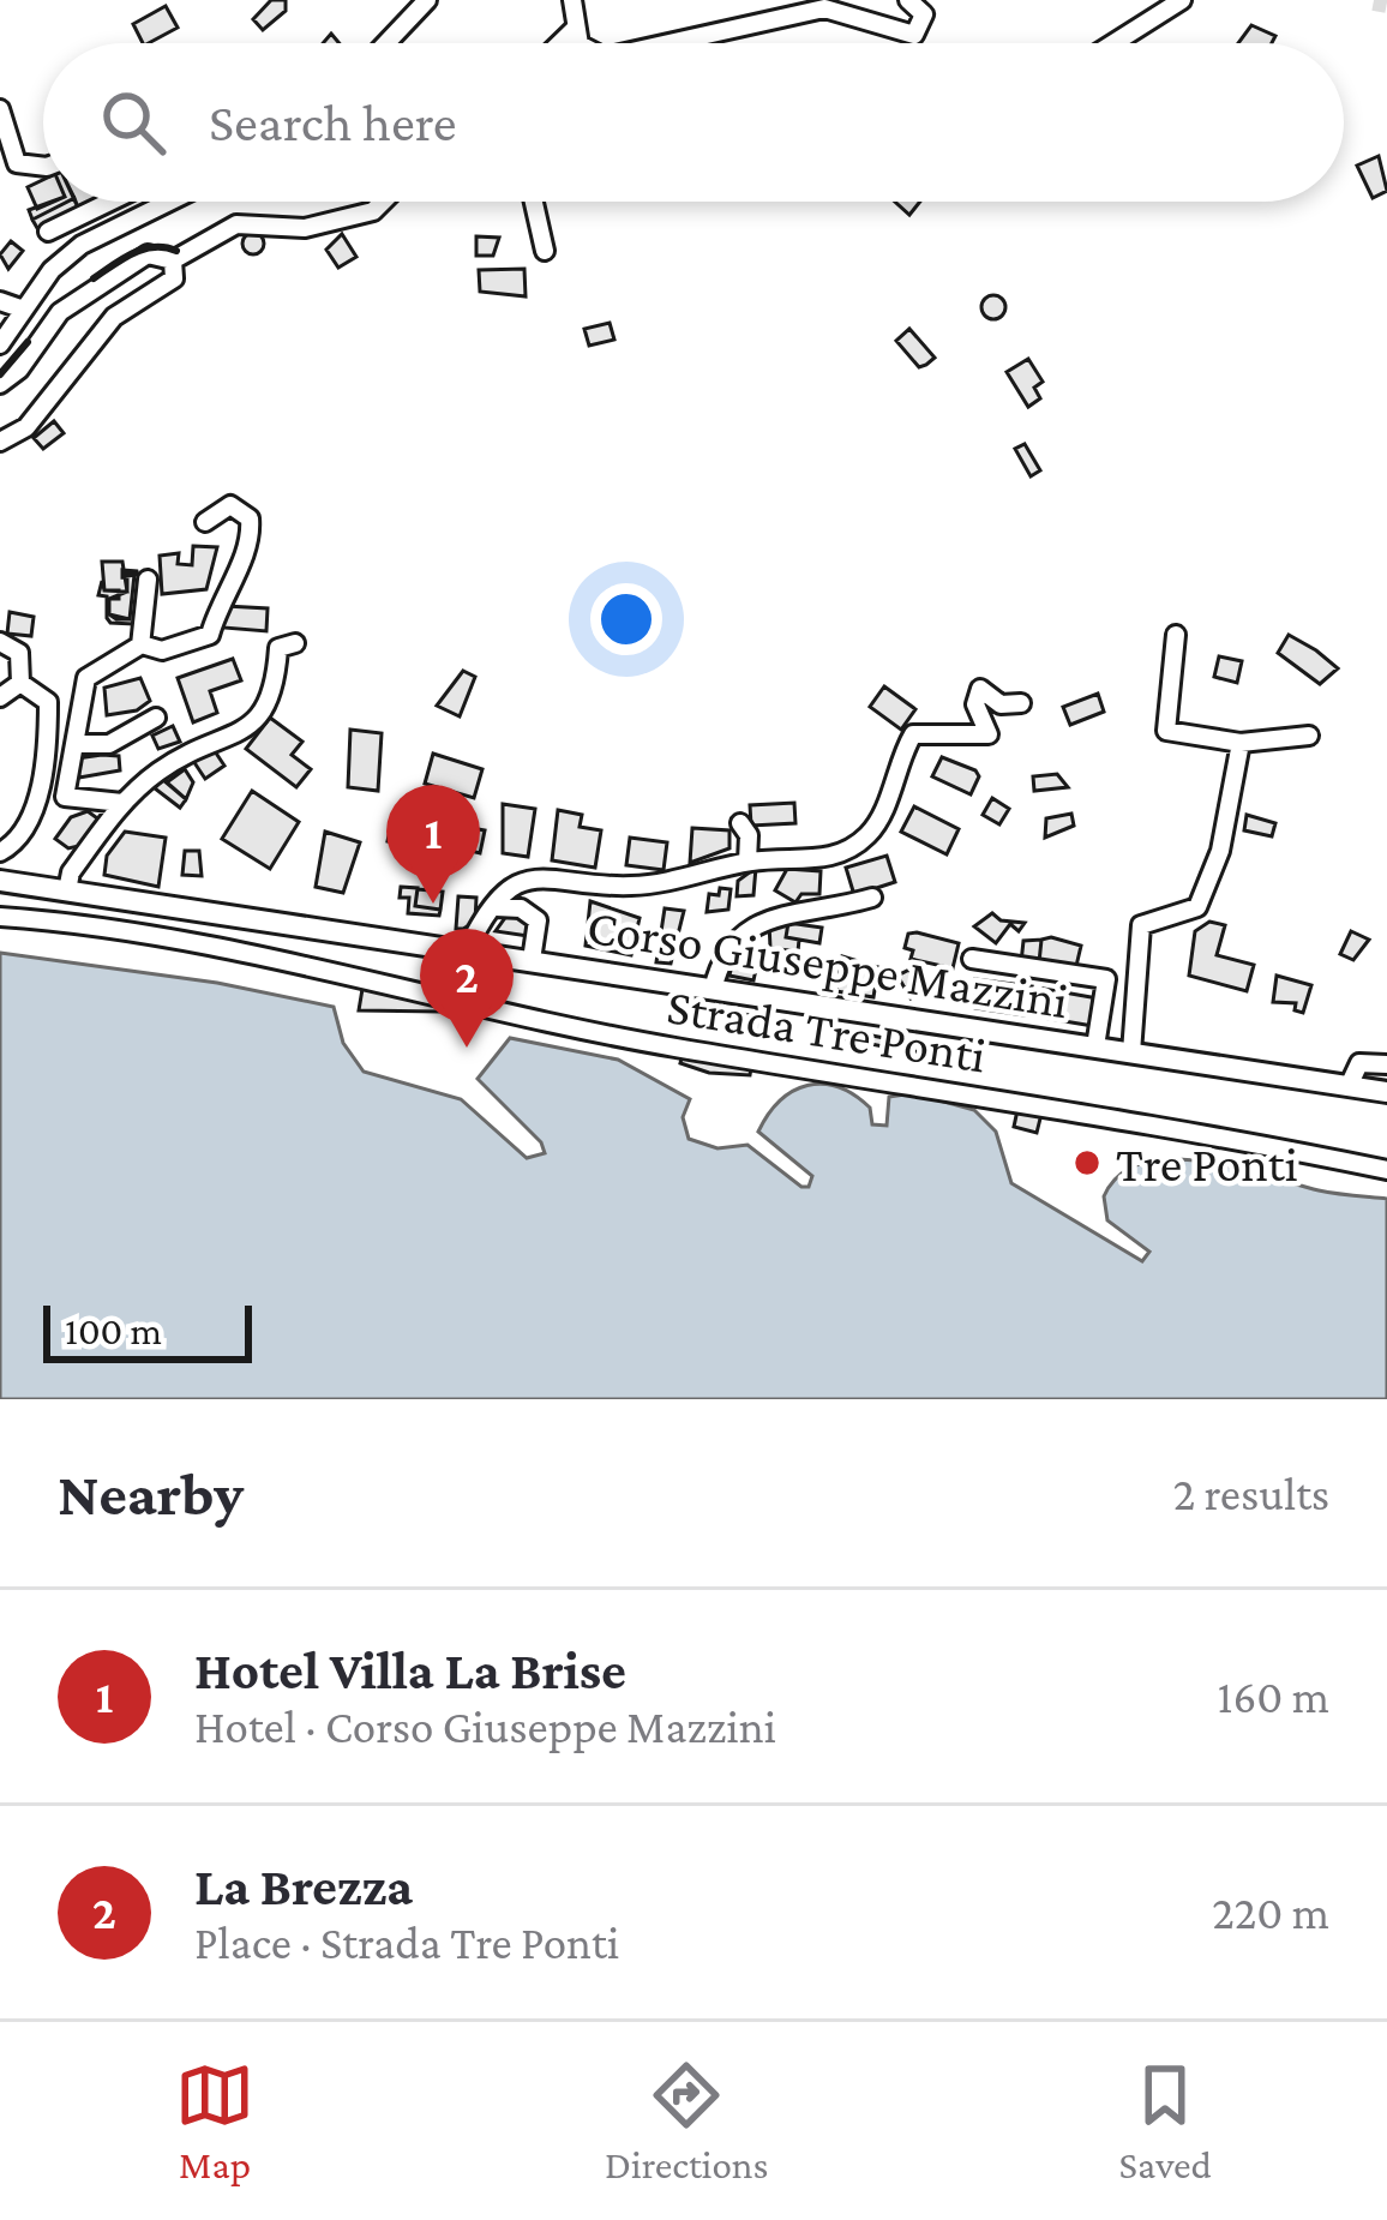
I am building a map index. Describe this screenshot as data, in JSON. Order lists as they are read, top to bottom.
{
  "streets": {
    "main road": ["Corso Giuseppe Mazzini"],
    "street": ["Strada Tre Ponti"]
  },
  "places": ["Tre Ponti"],
  "scale_bar": "100 m",
  "page": {
    "search": "Search here",
    "pins": ["1", "2"],
    "scale": "100 m",
    "heading": ["Nearby", "2 results"],
    "list": [
      {
        "mark": "1",
        "name": "Hotel Villa La Brise",
        "note": "Hotel · Corso Giuseppe Mazzini",
        "value": "160 m"
      },
      {
        "mark": "2",
        "name": "La Brezza",
        "note": "Place · Strada Tre Ponti",
        "value": "220 m"
      }
    ],
    "nav": ["Map", "Directions", "Saved"]
  }
}
